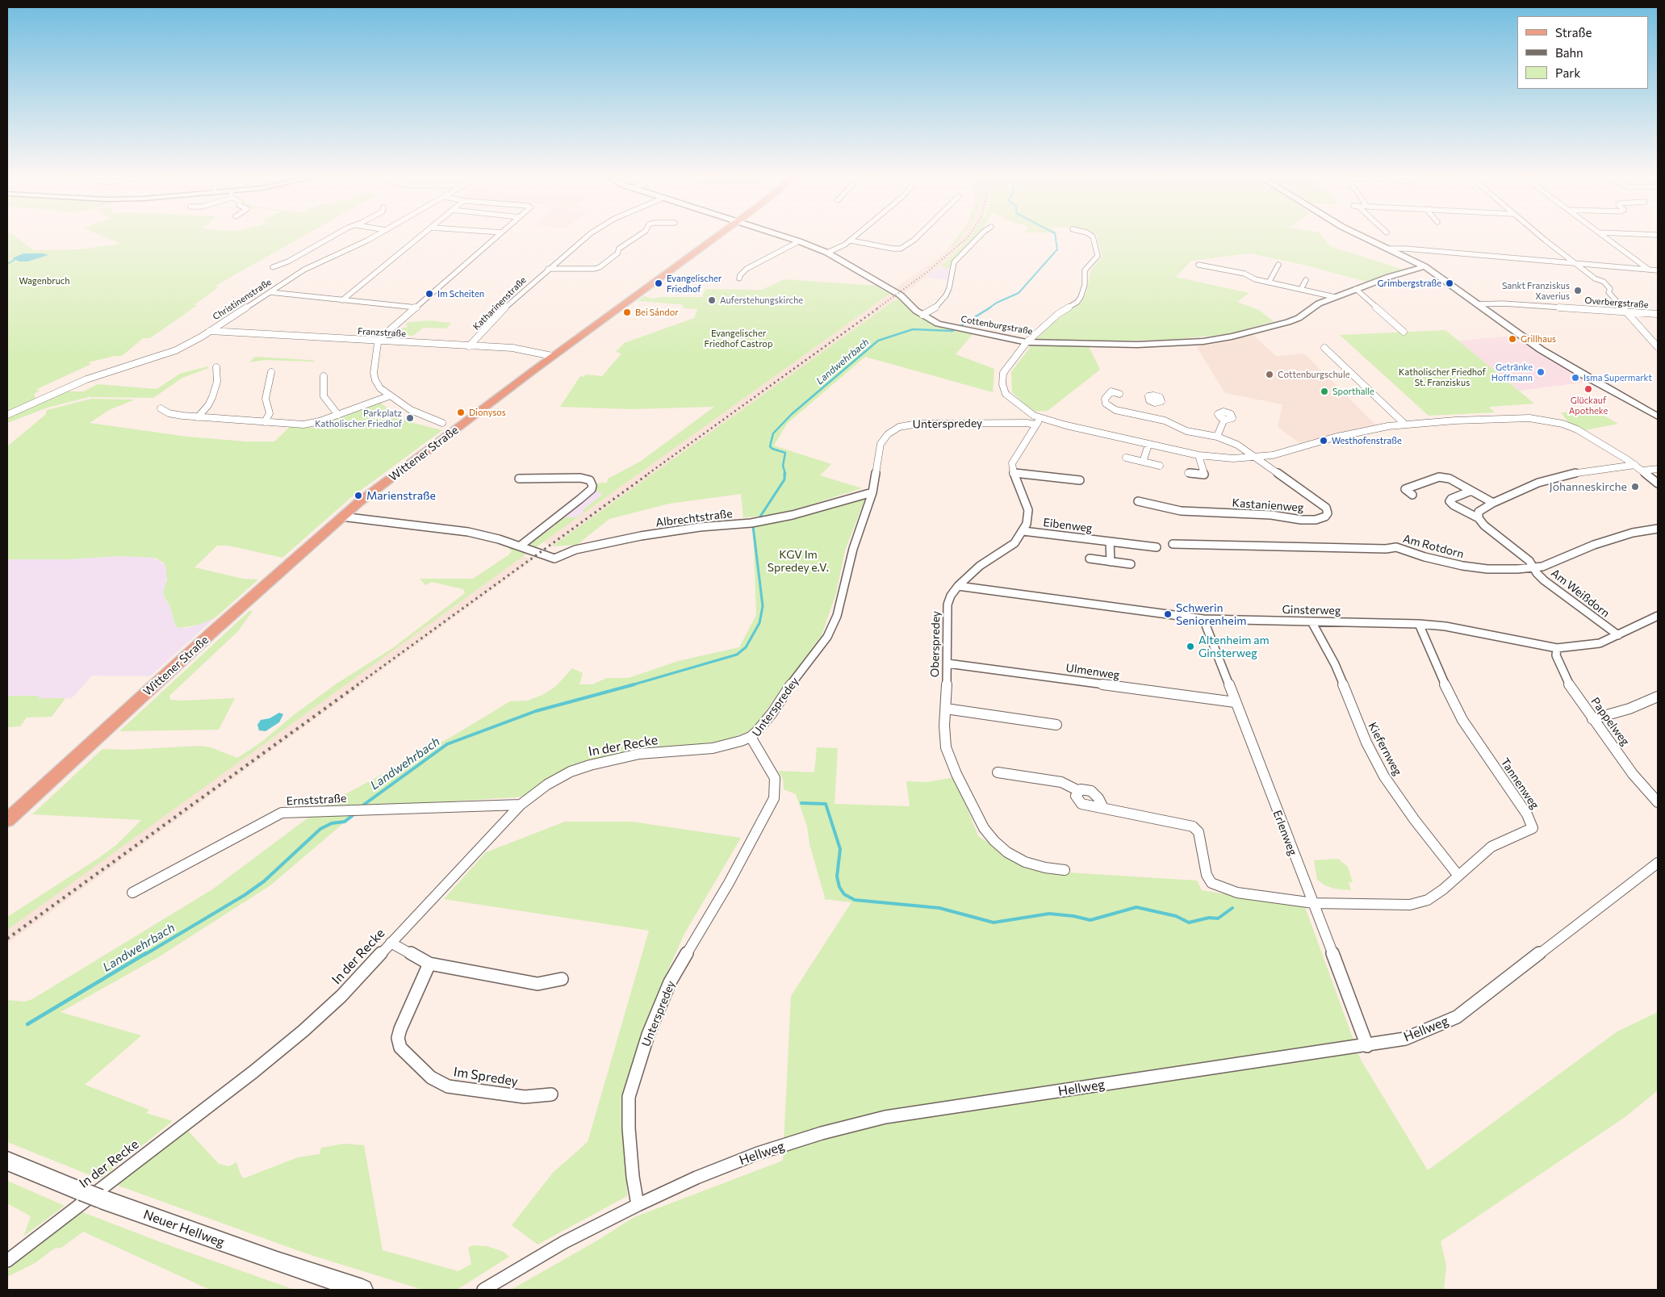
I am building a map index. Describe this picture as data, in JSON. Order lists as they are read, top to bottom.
{
  "streets": {
    "main road": ["Wittener Straße"],
    "street": [
      "Christinenstraße",
      "Overbergstraße",
      "Katharinenstraße",
      "Cottenburgstraße",
      "Franzstraße",
      "Unterspredey",
      "Kastanienweg",
      "Albrechtstraße",
      "Eibenweg",
      "Am Rotdorn",
      "Am Weißdorn",
      "Ginsterweg",
      "Oberspredey",
      "Ulmenweg",
      "Pappelweg",
      "In der Recke",
      "Kiefernweg",
      "Tannenweg",
      "Ernststraße",
      "Erlenweg",
      "Hellweg",
      "Im Spredey",
      "Neuer Hellweg"
    ]
  },
  "crossings": [
    ["Christinenstraße", "Franzstraße"],
    ["Katharinenstraße", "Franzstraße"],
    ["Franzstraße", "Wittener Straße"],
    ["Unterspredey", "Albrechtstraße"],
    ["Unterspredey", "In der Recke"],
    ["Unterspredey", "Hellweg"],
    ["Wittener Straße", "Albrechtstraße"],
    ["Eibenweg", "Oberspredey"],
    ["Am Rotdorn", "Am Weißdorn"],
    ["Am Weißdorn", "Ginsterweg"],
    ["Ginsterweg", "Oberspredey"],
    ["Ginsterweg", "Pappelweg"],
    ["Ginsterweg", "Kiefernweg"],
    ["Ginsterweg", "Tannenweg"],
    ["Ginsterweg", "Erlenweg"],
    ["Oberspredey", "Ulmenweg"],
    ["Ulmenweg", "Erlenweg"],
    ["In der Recke", "Ernststraße"],
    ["Kiefernweg", "Tannenweg"],
    ["Tannenweg", "Erlenweg"],
    ["Erlenweg", "Hellweg"]
  ],
  "water": ["Landwehrbach"],
  "parks": [
    "Wagenbruch",
    "Evangelischer Friedhof Castrop",
    "Katholischer Friedhof St. Franziskus",
    "KGV Im Spredey e.V."
  ],
  "places": [
    "Evangelischer Friedhof",
    "Grimbergstraße",
    "Sankt Franziskus Xaverius",
    "Im Scheiten",
    "Auferstehungskirche",
    "Bei Sándor",
    "Grillhaus",
    "Getränke Hoffmann",
    "Cottenburgschule",
    "Isma Supermarkt",
    "Glückauf Apotheke",
    "Sporthalle",
    "Dionysos",
    "Parkplatz Katholischer Friedhof",
    "Westhofenstraße",
    "Johanneskirche",
    "Marienstraße",
    "Schwerin Seniorenheim",
    "Altenheim am Ginsterweg"
  ],
  "legend": ["Straße", "Bahn", "Park"]
}
